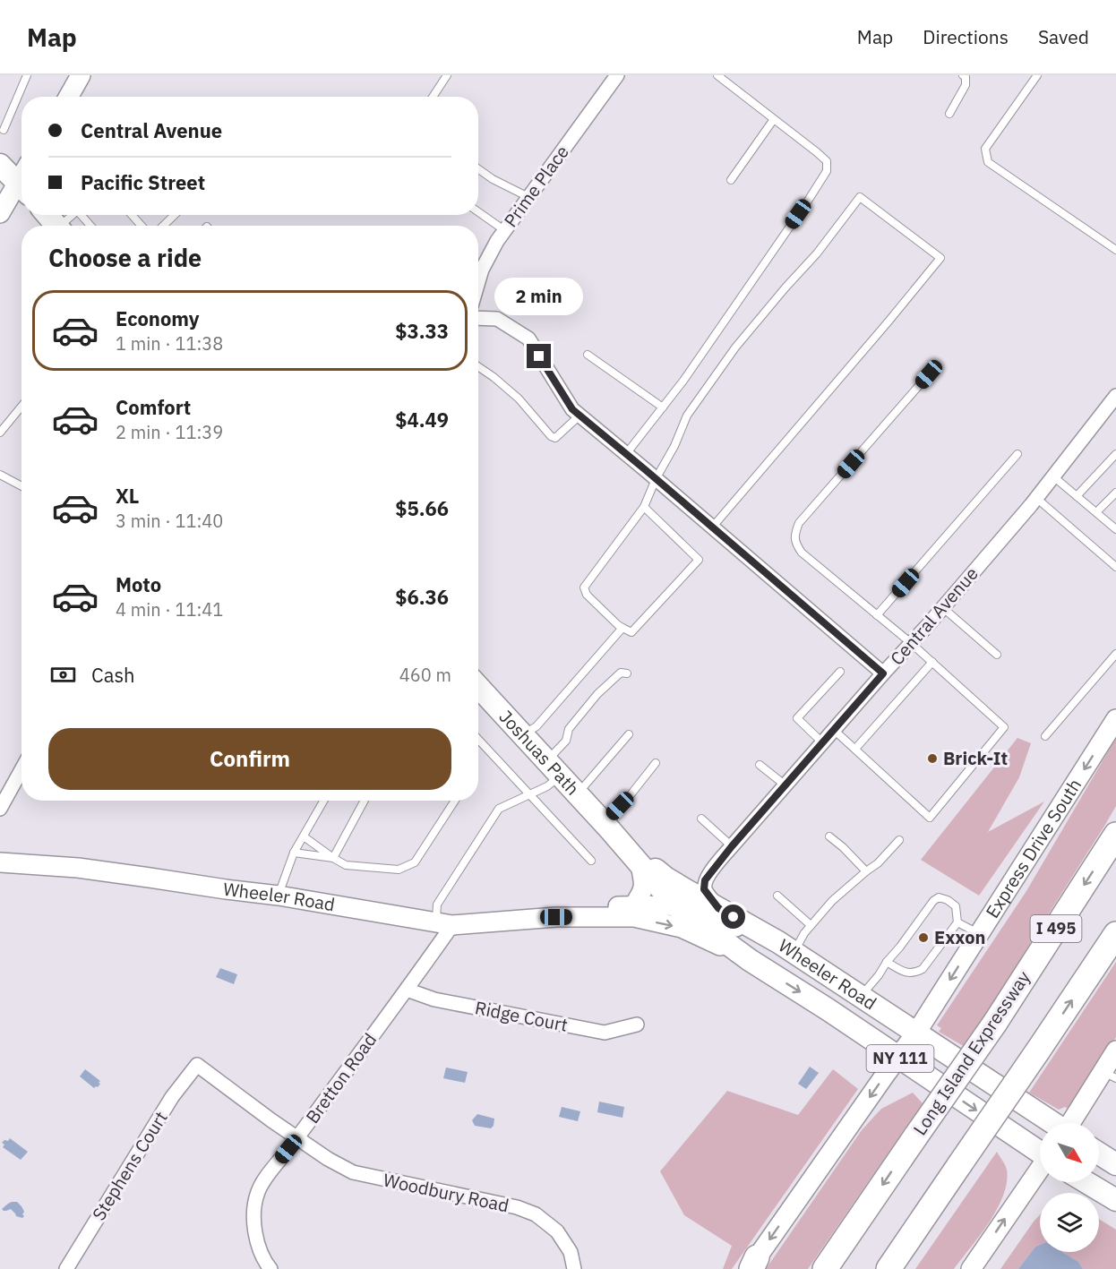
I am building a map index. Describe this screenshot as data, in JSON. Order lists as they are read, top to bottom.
{
  "streets": {
    "highway": ["I 495", "Long Island Expressway"],
    "main road": [
      "Joshuas Path",
      "Express Drive South",
      "Wheeler Road",
      "NY 111"
    ],
    "street": [
      "Prime Place",
      "Central Avenue",
      "Ridge Court",
      "Bretton Road",
      "Stephens Court",
      "Woodbury Road"
    ]
  },
  "crossings": [
    ["Central Avenue", "Joshuas Path"],
    ["Joshuas Path", "Wheeler Road"],
    ["Express Drive South", "Wheeler Road"],
    ["Wheeler Road", "Bretton Road"],
    ["Ridge Court", "Bretton Road"],
    ["Bretton Road", "Woodbury Road"],
    ["Stephens Court", "Woodbury Road"]
  ],
  "one_way": ["Express Drive South"],
  "places": ["Brick-It", "Exxon"],
  "north": "bottom right",
  "page": {
    "header": "Map",
    "nav": ["Map", "Directions", "Saved"],
    "banner": ["Central Avenue", "Pacific Street"],
    "heading": "Choose a ride",
    "bubble": "2 min",
    "list": [
      {
        "name": "Economy",
        "note": "1 min · 11:38",
        "value": "$3.33"
      },
      {
        "name": "Comfort",
        "note": "2 min · 11:39",
        "value": "$4.49"
      },
      {
        "name": "XL",
        "note": "3 min · 11:40",
        "value": "$5.66"
      },
      {
        "name": "Moto",
        "note": "4 min · 11:41",
        "value": "$6.36"
      }
    ],
    "pay": ["Cash", "460 m"],
    "buttons": "Confirm"
  }
}
